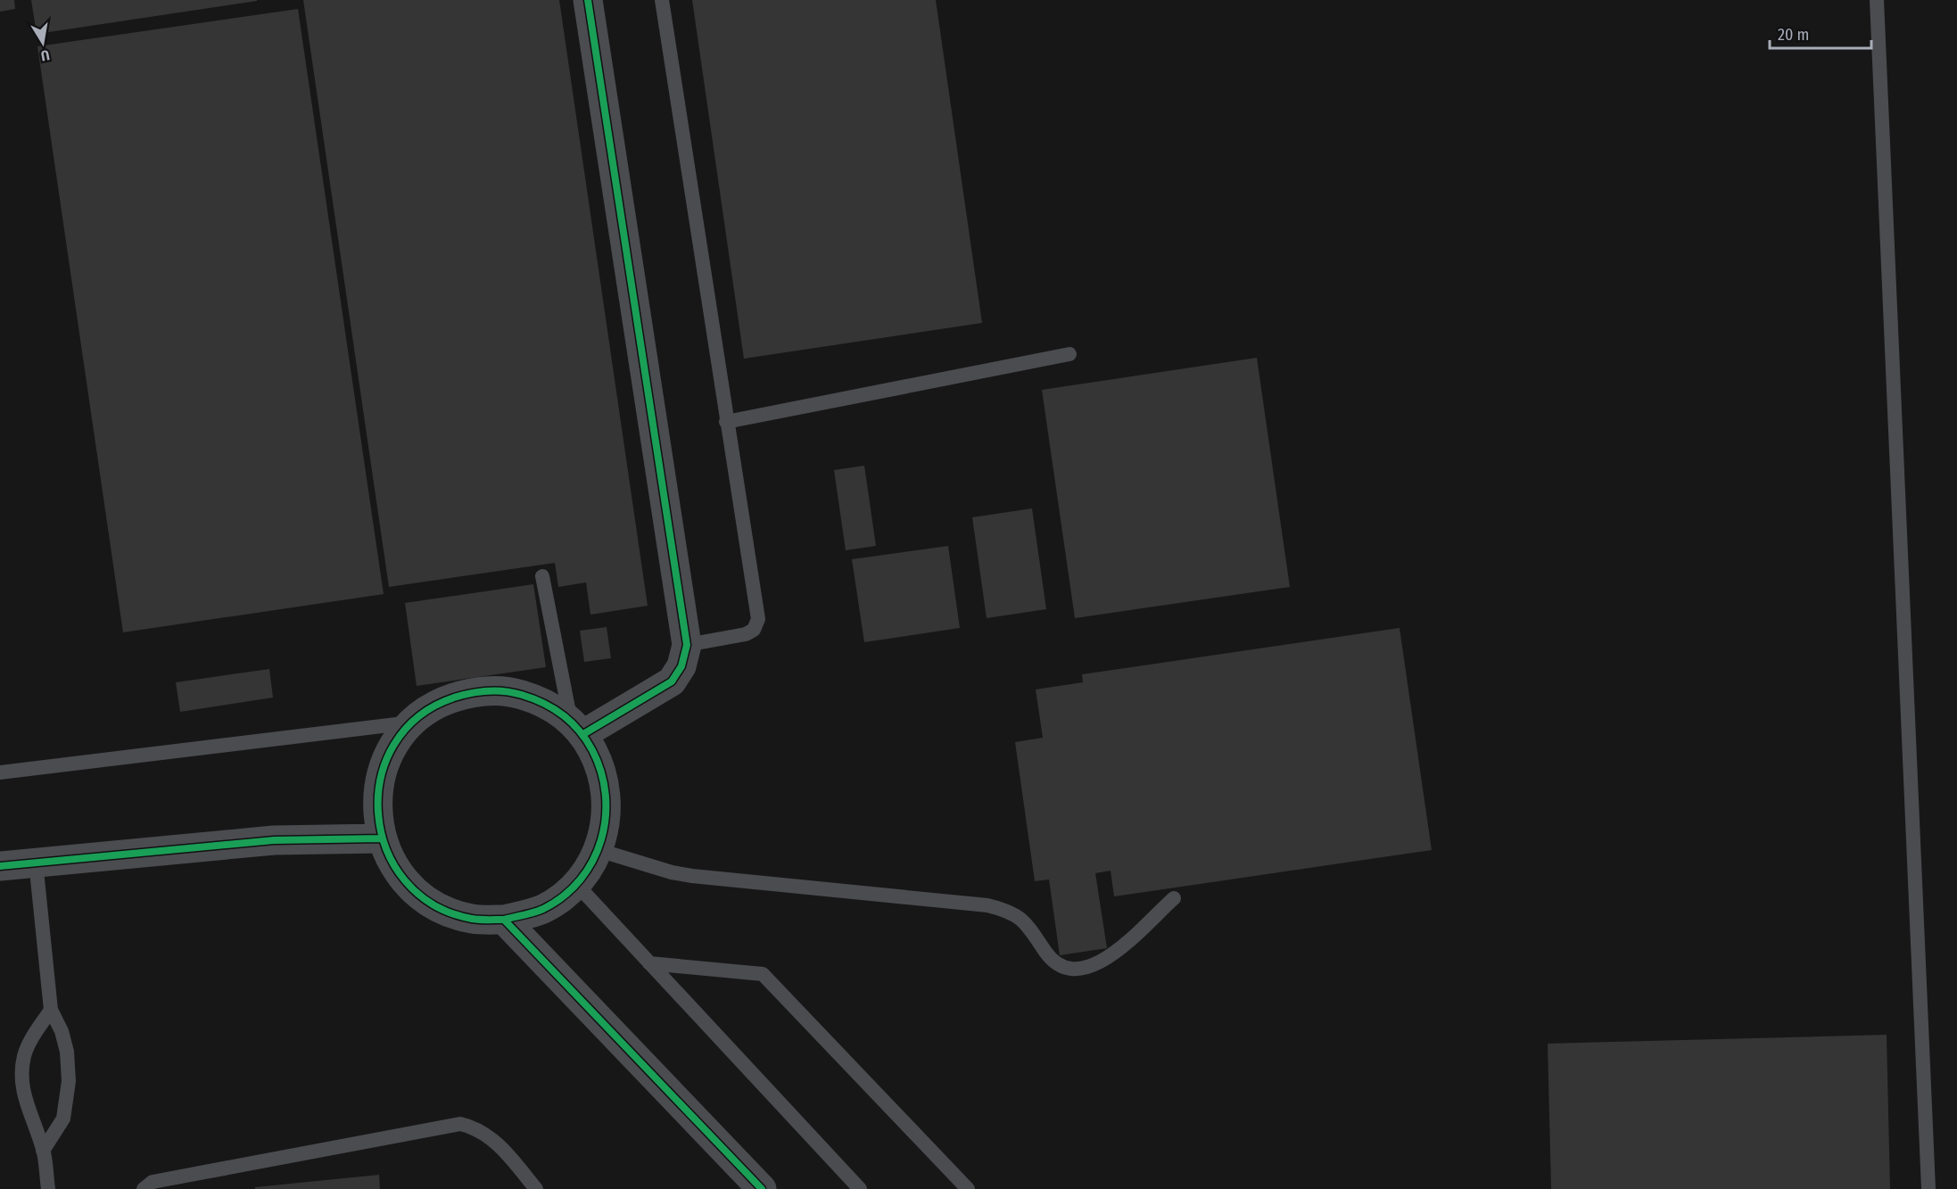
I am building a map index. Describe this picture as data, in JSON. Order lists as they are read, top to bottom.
{
  "scale_bar": "20 m",
  "north": "bottom"
}
